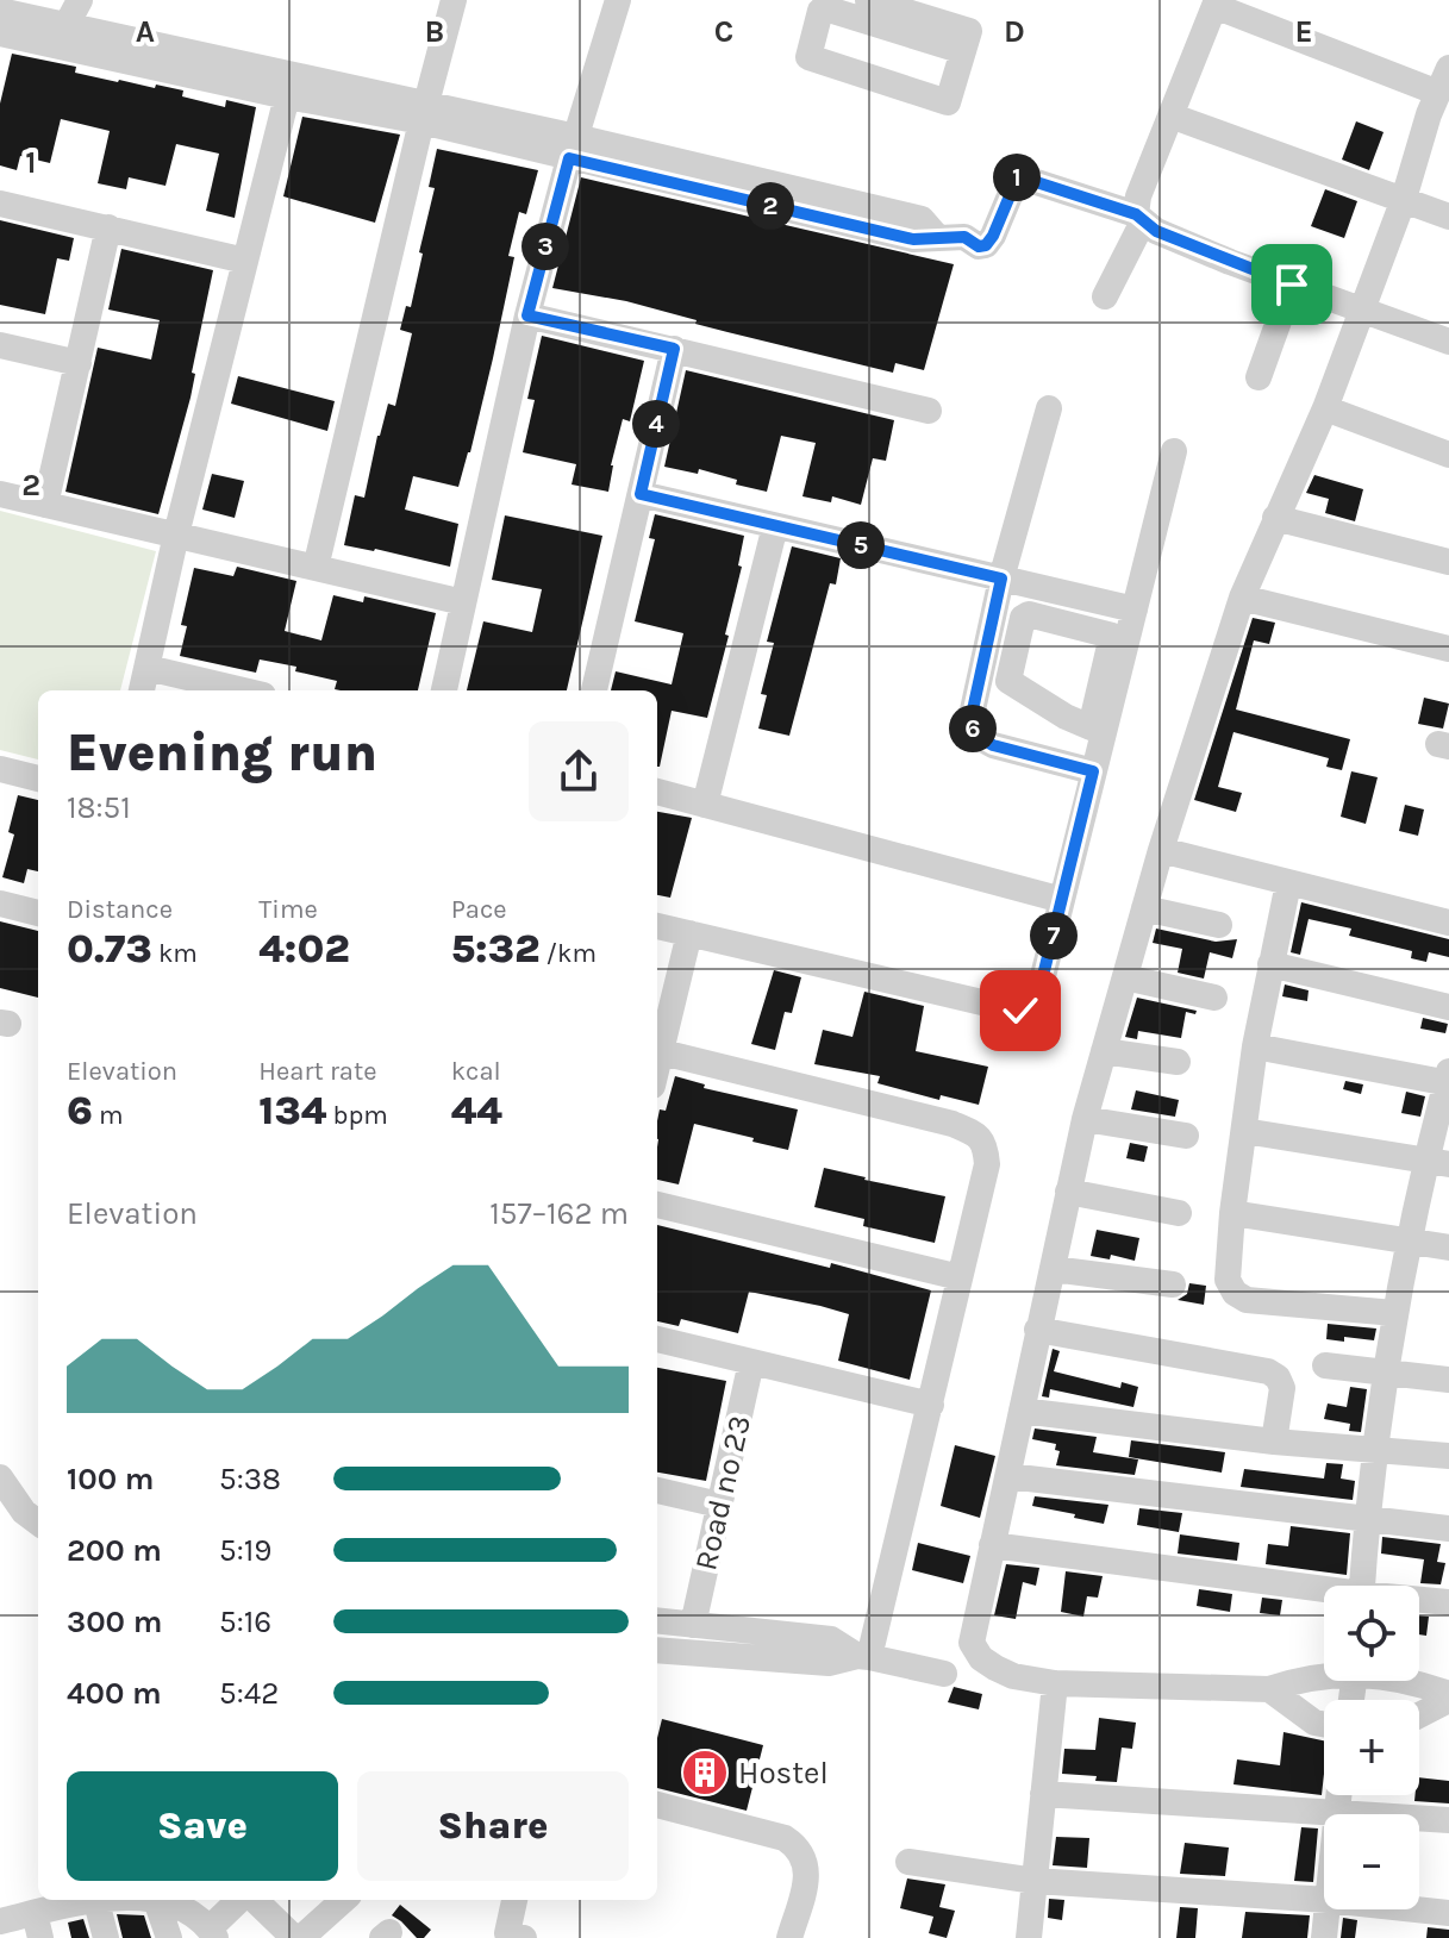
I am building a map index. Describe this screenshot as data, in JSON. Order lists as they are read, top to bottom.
{
  "streets": {
    "street": ["Road no 23"]
  },
  "places": {
    "building": ["Hostel"]
  },
  "page": {
    "pins": [
      "1",
      "2",
      "3",
      "4",
      "5",
      "6",
      "7"
    ],
    "heading": ["Evening run", "18:51"],
    "stats": [
      ["Distance", "0.73 km"],
      ["Time", "4:02"],
      ["Pace", "5:32 /km"],
      ["Elevation", "6 m"],
      ["Heart rate", "134 bpm"],
      ["kcal", "44"]
    ],
    "chart": ["Elevation", "157–162 m"],
    "list": [
      {
        "name": "100 m",
        "note": "5:38"
      },
      {
        "name": "200 m",
        "note": "5:19"
      },
      {
        "name": "300 m",
        "note": "5:16"
      },
      {
        "name": "400 m",
        "note": "5:42"
      }
    ],
    "map_buttons": ["+", "−"],
    "buttons": ["Save", "Share"]
  },
  "grid": {
    "columns": [
      "A",
      "B",
      "C",
      "D",
      "E"
    ],
    "rows": ["1", "2"]
  }
}
